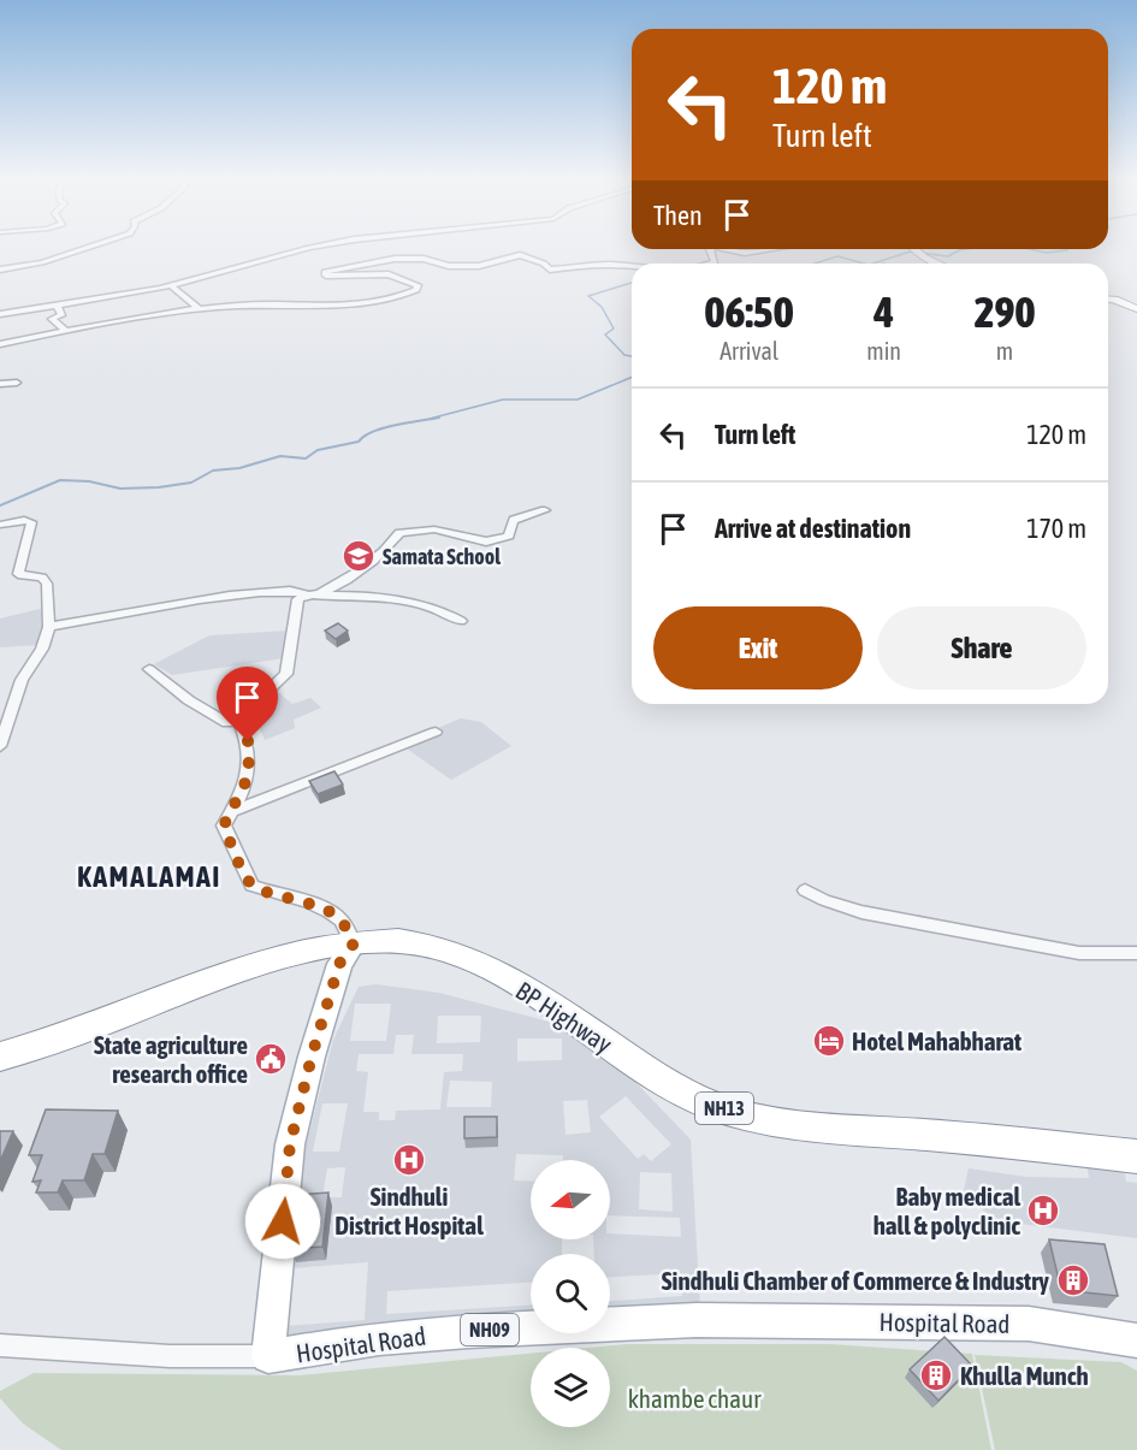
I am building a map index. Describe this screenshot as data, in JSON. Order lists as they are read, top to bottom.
{
  "streets": {
    "highway": ["BP Highway", "NH13"],
    "main road": ["Hospital Road", "NH09"]
  },
  "crossings": [
    ["BP Highway", "Hospital Road"]
  ],
  "districts": ["KAMALAMAI"],
  "parks": ["khambe chaur"],
  "places": {
    "school or university": ["Samata School"],
    "hotel": ["Hotel Mahabharat"],
    "public building": ["State agriculture research office"],
    "hospital": ["Sindhuli District Hospital", "Baby medical hall & polyclinic"],
    "building": ["Sindhuli Chamber of Commerce & Industry", "Khulla Munch"]
  },
  "north": "left",
  "page": {
    "turn": ["120 m", "Turn left"],
    "then": "Then",
    "eta": [
      "06:50",
      "Arrival",
      "4",
      "min",
      "290",
      "m"
    ],
    "list": [
      {
        "name": "Turn left",
        "value": "120 m"
      },
      {
        "name": "Arrive at destination",
        "value": "170 m"
      }
    ],
    "buttons": ["Exit", "Share"]
  }
}
